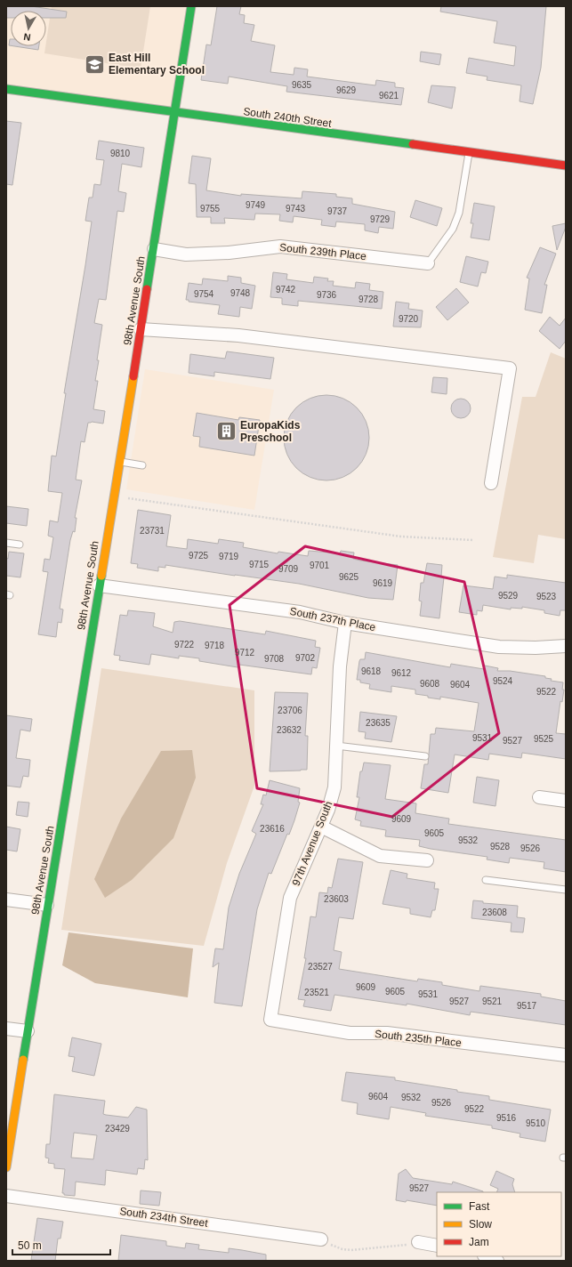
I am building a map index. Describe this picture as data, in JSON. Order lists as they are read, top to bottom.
{
  "streets": {
    "street": [
      "South 240th Street",
      "South 239th Place",
      "98th Avenue South",
      "South 237th Place",
      "97th Avenue South",
      "South 235th Place",
      "South 234th Street"
    ]
  },
  "crossings": [
    ["South 240th Street", "98th Avenue South"],
    ["South 239th Place", "98th Avenue South"],
    ["98th Avenue South", "South 237th Place"],
    ["South 237th Place", "97th Avenue South"],
    ["97th Avenue South", "South 235th Place"]
  ],
  "places": {
    "school or university": ["East Hill Elementary School"],
    "building": ["EuropaKids Preschool"]
  },
  "house_numbers": [
    "9635",
    "9629",
    "9621",
    "9810",
    "9749",
    "9755",
    "9743",
    "9737",
    "9729",
    "9742",
    "9748",
    "9754",
    "9736",
    "9728",
    "9720",
    "23731",
    "9725",
    "9719",
    "9715",
    "9701",
    "9709",
    "9625",
    "9619",
    "9529",
    "9523",
    "9722",
    "9718",
    "9712",
    "9702",
    "9708",
    "9618",
    "9612",
    "9524",
    "9608",
    "9604",
    "9522",
    "23706",
    "23635",
    "23632",
    "9531",
    "9525",
    "9527",
    "9609",
    "23616",
    "9605",
    "9532",
    "9528",
    "9526",
    "23603",
    "23608",
    "23527",
    "9609",
    "9605",
    "23521",
    "9531",
    "9527",
    "9521",
    "9517",
    "9604",
    "9532",
    "9526",
    "9522",
    "9516",
    "9510",
    "23429",
    "9527"
  ],
  "legend": ["Fast", "Slow", "Jam"],
  "scale_bar": "50 m",
  "north": "bottom"
}
